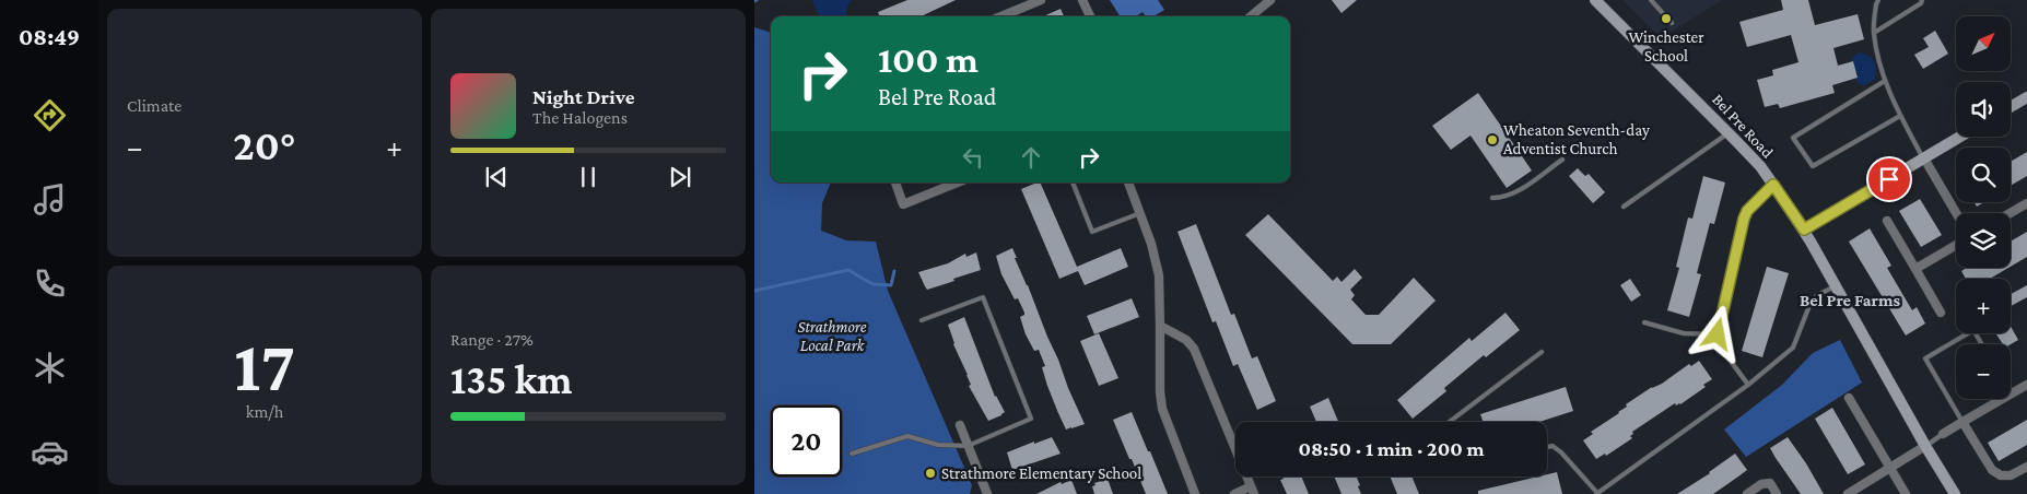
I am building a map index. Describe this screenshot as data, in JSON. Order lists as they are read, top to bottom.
{
  "streets": {
    "main road": ["Bel Pre Road"]
  },
  "districts": ["Bel Pre Farms"],
  "parks": ["Strathmore Local Park"],
  "places": ["Winchester School", "Wheaton Seventh-day Adventist Church", "Strathmore Elementary School"],
  "north": "top right",
  "page": {
    "tabs": "08:49",
    "tile": [
      "Climate",
      ["17", "km/h"],
      ["Range · 27%", "135 km"]
    ],
    "map_buttons": ["+", "−"],
    "turn": ["100 m", "Bel Pre Road"],
    "song": ["Night Drive", "The Halogens"],
    "heat": ["−", "20°", "+"],
    "limit": "20",
    "trip": "08:50 · 1 min · 200 m"
  }
}
